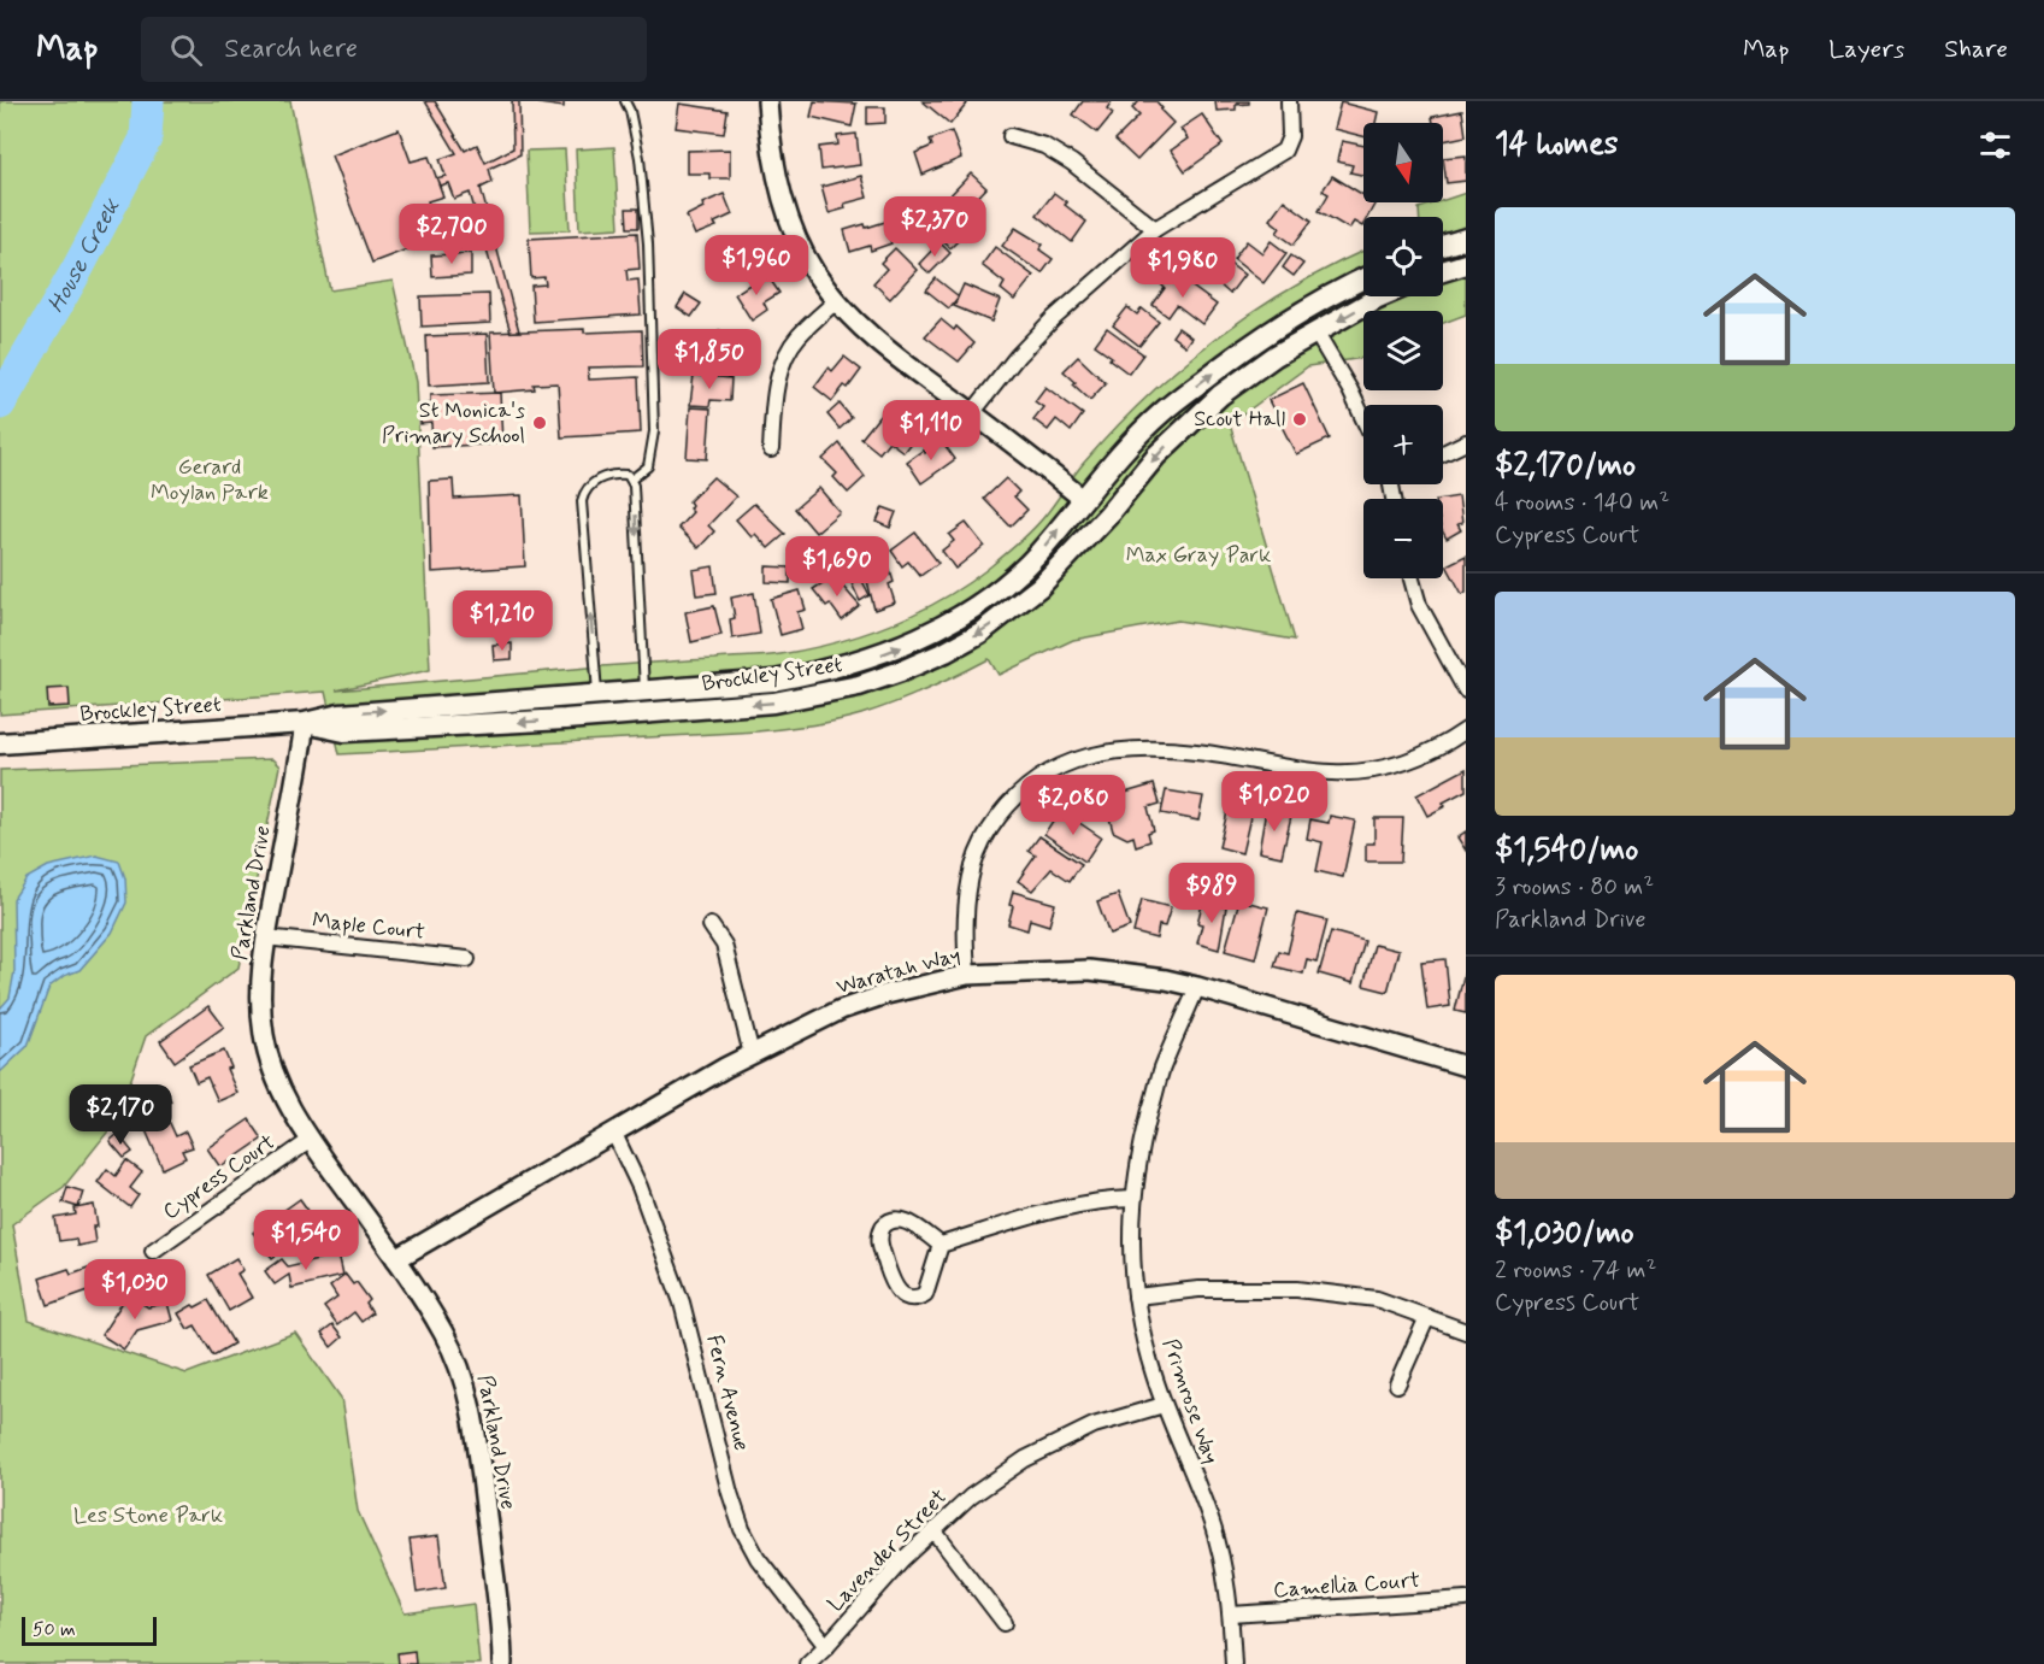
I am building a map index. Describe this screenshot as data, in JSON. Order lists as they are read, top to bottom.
{
  "streets": {
    "main road": ["Brockley Street"],
    "street": [
      "Parkland Drive",
      "Maple Court",
      "Waratah Way",
      "Cypress Court",
      "Fern Avenue",
      "Primrose Way",
      "Lavender Street",
      "Camellia Court"
    ]
  },
  "crossings": [
    ["Brockley Street", "Parkland Drive"],
    ["Parkland Drive", "Maple Court"],
    ["Parkland Drive", "Waratah Way"],
    ["Parkland Drive", "Cypress Court"],
    ["Waratah Way", "Fern Avenue"],
    ["Waratah Way", "Primrose Way"],
    ["Fern Avenue", "Lavender Street"],
    ["Primrose Way", "Lavender Street"],
    ["Primrose Way", "Camellia Court"]
  ],
  "water": ["House Creek"],
  "parks": ["Gerard Moylan Park", "Max Gray Park", "Les Stone Park"],
  "places": ["Scout Hall", "St Monica's Primary School"],
  "scale_bar": "50 m",
  "north": "bottom",
  "page": {
    "header": "Map",
    "search": "Search here",
    "nav": ["Map", "Layers", "Share"],
    "heading": "14 homes",
    "map_buttons": ["+", "−"],
    "list": [
      {
        "name": "$2,170/mo",
        "note": "4 rooms · 140 m² · Cypress Court"
      },
      {
        "name": "$1,540/mo",
        "note": "3 rooms · 80 m² · Parkland Drive"
      },
      {
        "name": "$1,030/mo",
        "note": "2 rooms · 74 m² · Cypress Court"
      }
    ],
    "price": [
      "$2,370",
      "$2,700",
      "$1,960",
      "$1,980",
      "$1,850",
      "$1,110",
      "$1,690",
      "$1,210",
      "$1,020",
      "$2,080",
      "$989",
      "$2,170",
      "$1,540",
      "$1,030"
    ],
    "scale": "50 m"
  }
}
